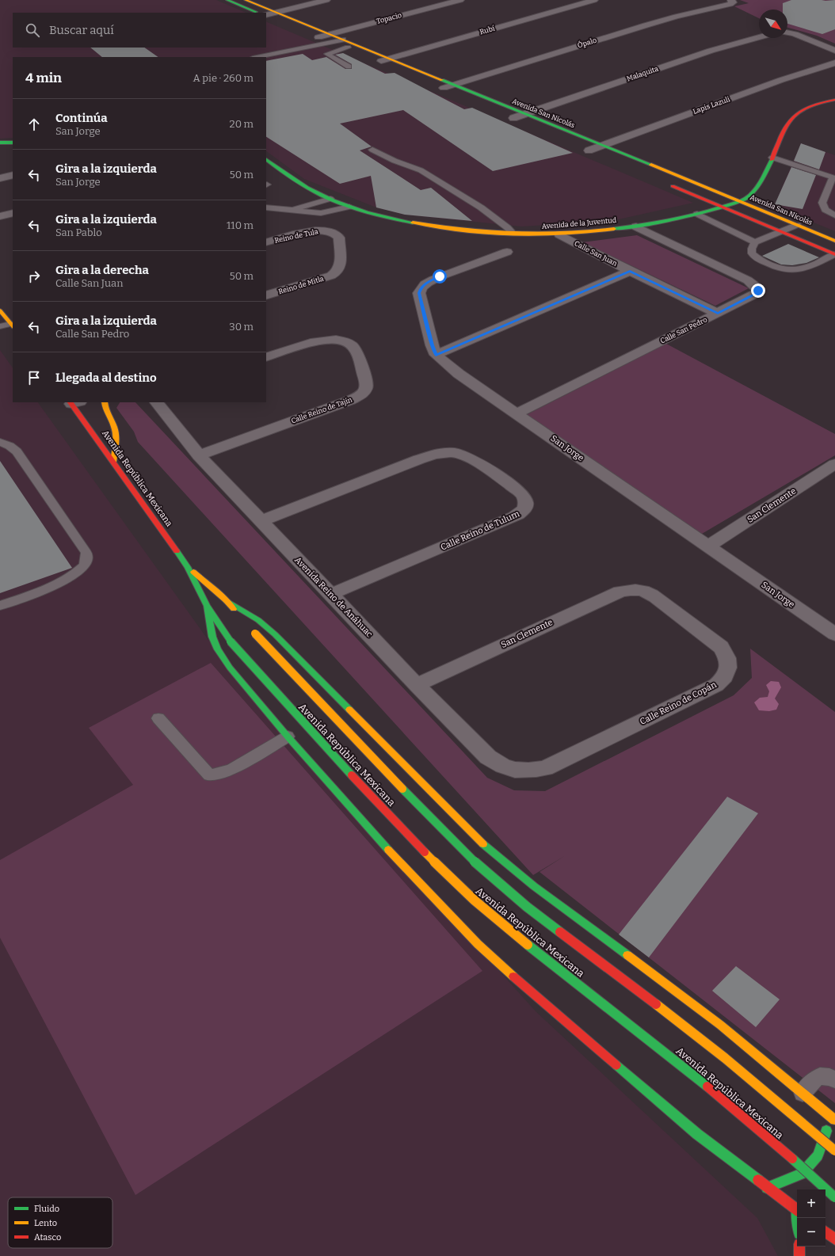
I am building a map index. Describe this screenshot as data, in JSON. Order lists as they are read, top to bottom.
{
  "streets": {
    "street": [
      "Topacio",
      "Rubí",
      "Ópalo",
      "Malaquita",
      "Lapis Lazuli",
      "Avenida San Nicolás",
      "Avenida de la Juventud",
      "Reino de Tula",
      "Calle San Juan",
      "Reino de Mitla",
      "Calle San Pedro",
      "Calle Reino de Tajín",
      "San Jorge",
      "Avenida República Mexicana",
      "San Clemente",
      "Calle Reino de Tulum",
      "Avenida Reino de Anáhuac",
      "Calle Reino de Copán"
    ]
  },
  "crossings": [
    ["Topacio", "Avenida San Nicolás"],
    ["Rubí", "Avenida San Nicolás"],
    ["Ópalo", "Avenida San Nicolás"],
    ["Malaquita", "Avenida San Nicolás"],
    ["Lapis Lazuli", "Avenida San Nicolás"],
    ["Avenida San Nicolás", "Avenida de la Juventud"],
    ["Avenida de la Juventud", "Calle San Juan"],
    ["Avenida de la Juventud", "Calle San Pedro"],
    ["Reino de Tula", "Reino de Mitla"],
    ["Calle San Juan", "Calle San Pedro"],
    ["Calle San Pedro", "San Jorge"],
    ["Calle Reino de Tajín", "Avenida Reino de Anáhuac"],
    ["San Jorge", "San Clemente"],
    ["San Clemente", "Avenida Reino de Anáhuac"],
    ["San Clemente", "Calle Reino de Copán"],
    ["Calle Reino de Tulum", "Avenida Reino de Anáhuac"],
    ["Avenida Reino de Anáhuac", "Calle Reino de Copán"]
  ],
  "legend": ["Fluido", "Lento", "Atasco"],
  "north": "bottom right",
  "page": {
    "search": "Buscar aquí",
    "heading": ["4 min", "A pie · 260 m"],
    "list": [
      ["Continúa", "San Jorge", "20 m"],
      ["Gira a la izquierda", "San Jorge", "50 m"],
      ["Gira a la izquierda", "San Pablo", "110 m"],
      ["Gira a la derecha", "Calle San Juan", "50 m"],
      ["Gira a la izquierda", "Calle San Pedro", "30 m"],
      "Llegada al destino"
    ],
    "map_buttons": ["+", "−"]
  }
}
